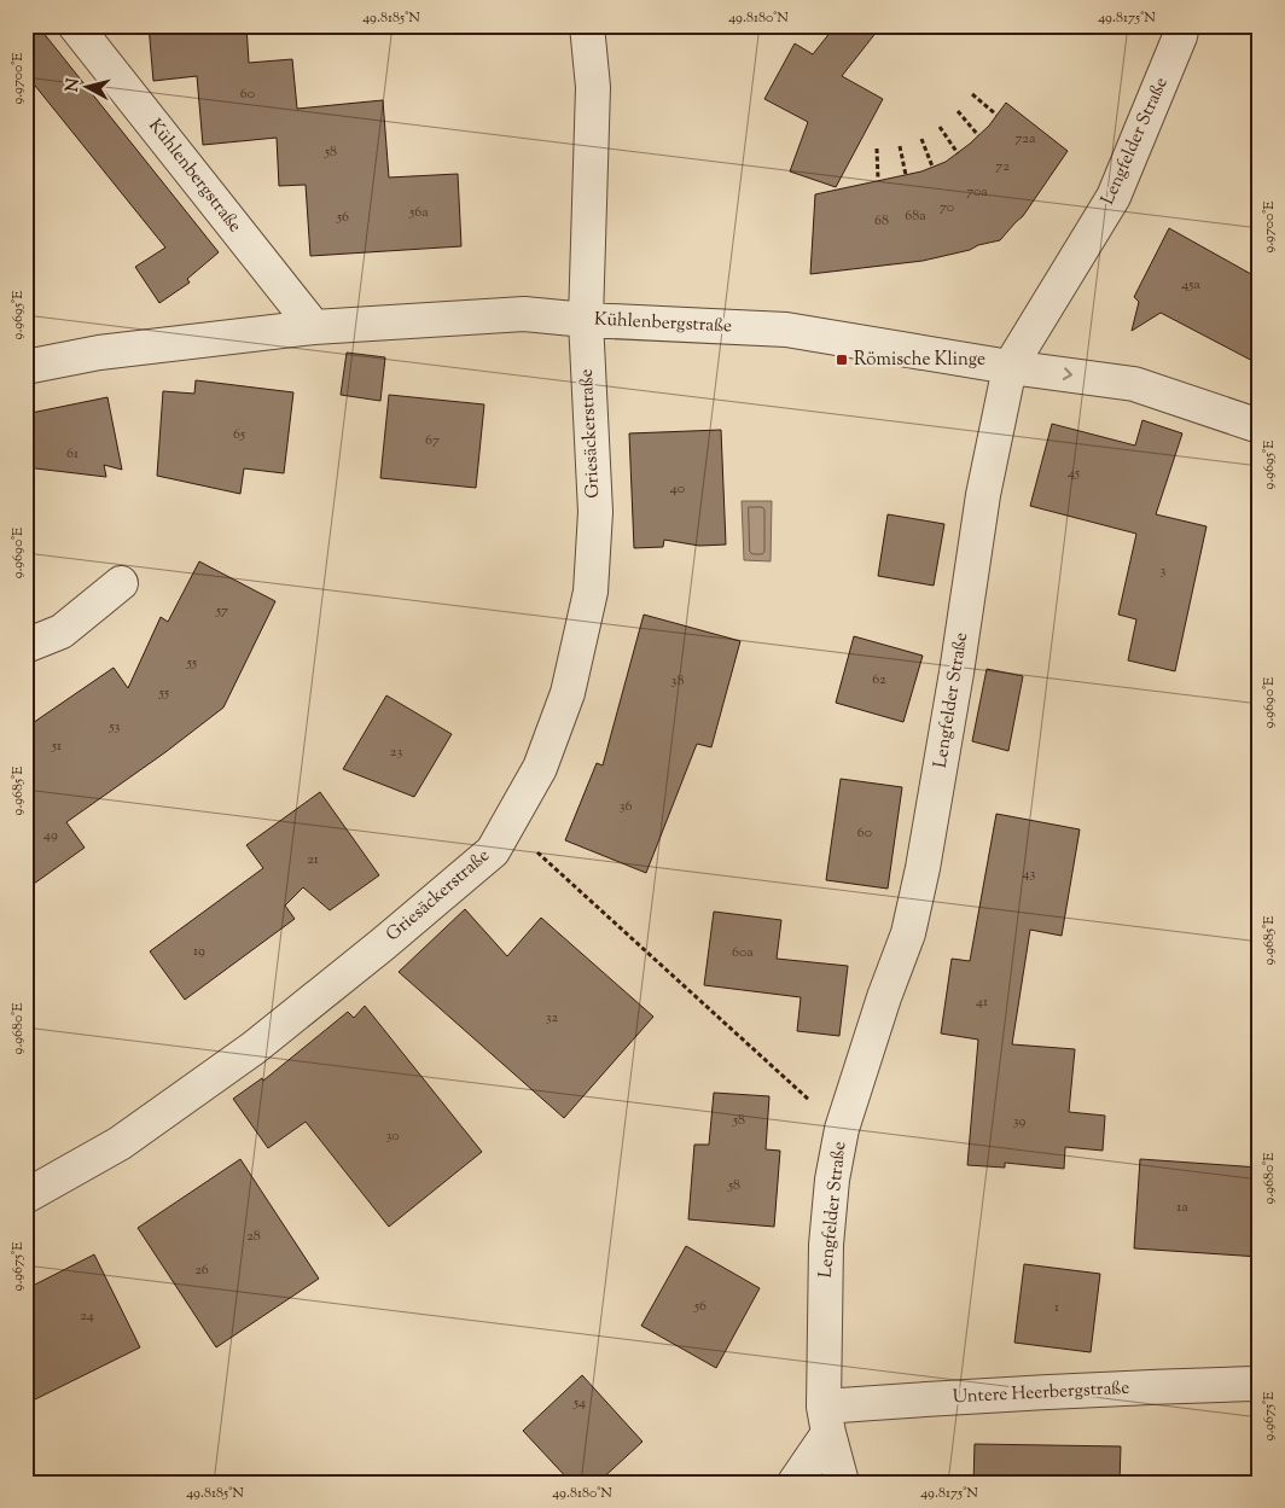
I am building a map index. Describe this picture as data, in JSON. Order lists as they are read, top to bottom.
{
  "streets": {
    "street": [
      "Lengfelder Straße",
      "Kühlenbergstraße",
      "Griesäckerstraße",
      "Untere Heerbergstraße"
    ]
  },
  "crossings": [
    ["Lengfelder Straße", "Kühlenbergstraße"],
    ["Lengfelder Straße", "Untere Heerbergstraße"],
    ["Kühlenbergstraße", "Griesäckerstraße"]
  ],
  "places": {
    "transit": ["Römische Klinge"]
  },
  "house_numbers": [
    "60",
    "72a",
    "58",
    "72",
    "70a",
    "70",
    "56a",
    "68a",
    "56",
    "68",
    "45a",
    "65",
    "67",
    "61",
    "45",
    "40",
    "3",
    "57",
    "55",
    "62",
    "38",
    "55",
    "53",
    "51",
    "23",
    "36",
    "60",
    "49",
    "21",
    "43",
    "19",
    "60a",
    "41",
    "32",
    "58",
    "39",
    "30",
    "58",
    "1a",
    "28",
    "26",
    "56",
    "1",
    "24",
    "54"
  ],
  "north": "left",
  "coordinates": [
    "49.8185°N",
    "49.8180°N",
    "49.8175°N",
    "9.9700°E",
    "9.9695°E",
    "9.9690°E",
    "9.9685°E",
    "9.9680°E",
    "9.9675°E"
  ]
}
